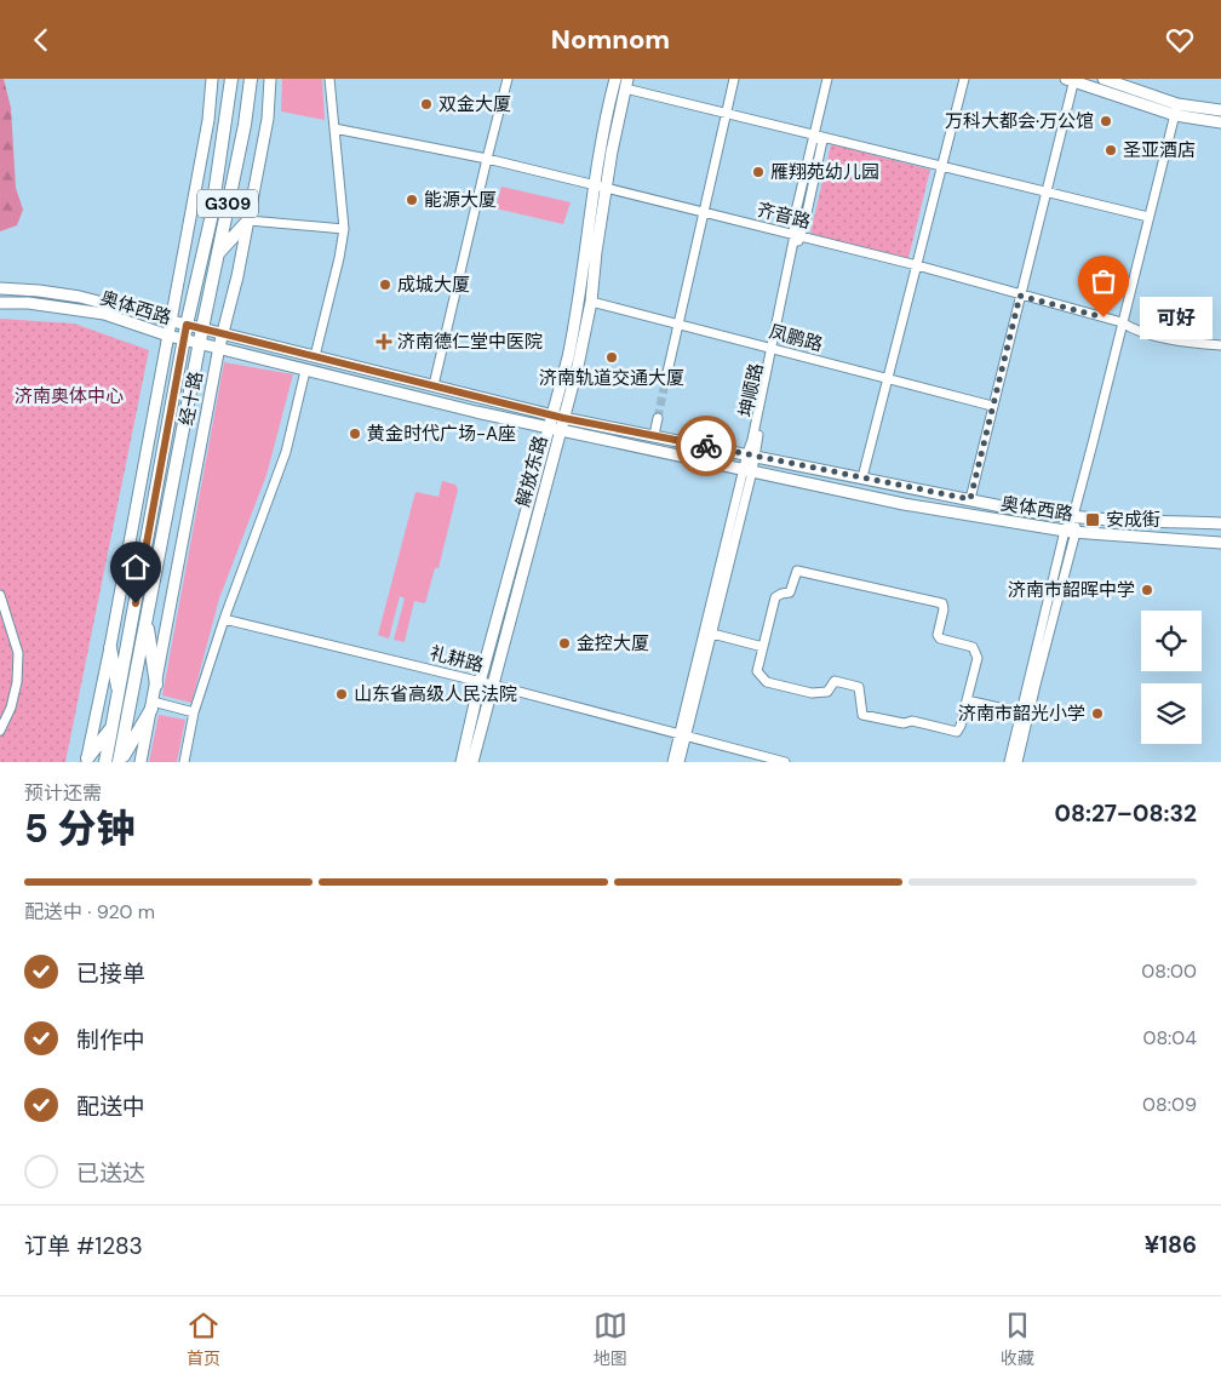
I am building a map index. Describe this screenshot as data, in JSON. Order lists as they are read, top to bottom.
{
  "streets": {
    "highway": ["G309", "经十路"],
    "main road": ["奥体西路", "解放东路"],
    "street": [
      "齐音路",
      "凤鹏路",
      "坤顺路",
      "礼耕路"
    ]
  },
  "crossings": [
    ["G309", "奥体西路"],
    ["G309", "经十路"],
    ["齐音路", "坤顺路"],
    ["齐音路", "解放东路"],
    ["奥体西路", "坤顺路"],
    ["奥体西路", "经十路"],
    ["奥体西路", "解放东路"],
    ["凤鹏路", "坤顺路"],
    ["凤鹏路", "解放东路"],
    ["坤顺路", "礼耕路"],
    ["解放东路", "礼耕路"]
  ],
  "parks": ["济南奥体中心"],
  "places": {
    "other": [
      "双金大厦",
      "万科大都会·万公馆",
      "圣亚酒店",
      "雁翔苑幼儿园",
      "能源大厦",
      "成城大厦",
      "可好",
      "济南轨道交通大厦",
      "黄金时代广场-A座",
      "济南市韶晖中学",
      "金控大厦",
      "山东省高级人民法院",
      "济南市韶光小学"
    ],
    "health": ["济南德仁堂中医院"],
    "transit": ["安成街"]
  },
  "page": {
    "header": "Nomnom",
    "bubble": "可好",
    "heading": ["5 分钟", "预计还需", "08:27–08:32"],
    "panel": ["订单 #1283", "¥186"],
    "bar": "配送中 · 920 m",
    "list": [
      ["已接单", "08:00"],
      ["制作中", "08:04"],
      ["配送中", "08:09"],
      "已送达"
    ],
    "tabs": ["首页", "地图", "收藏"]
  }
}
